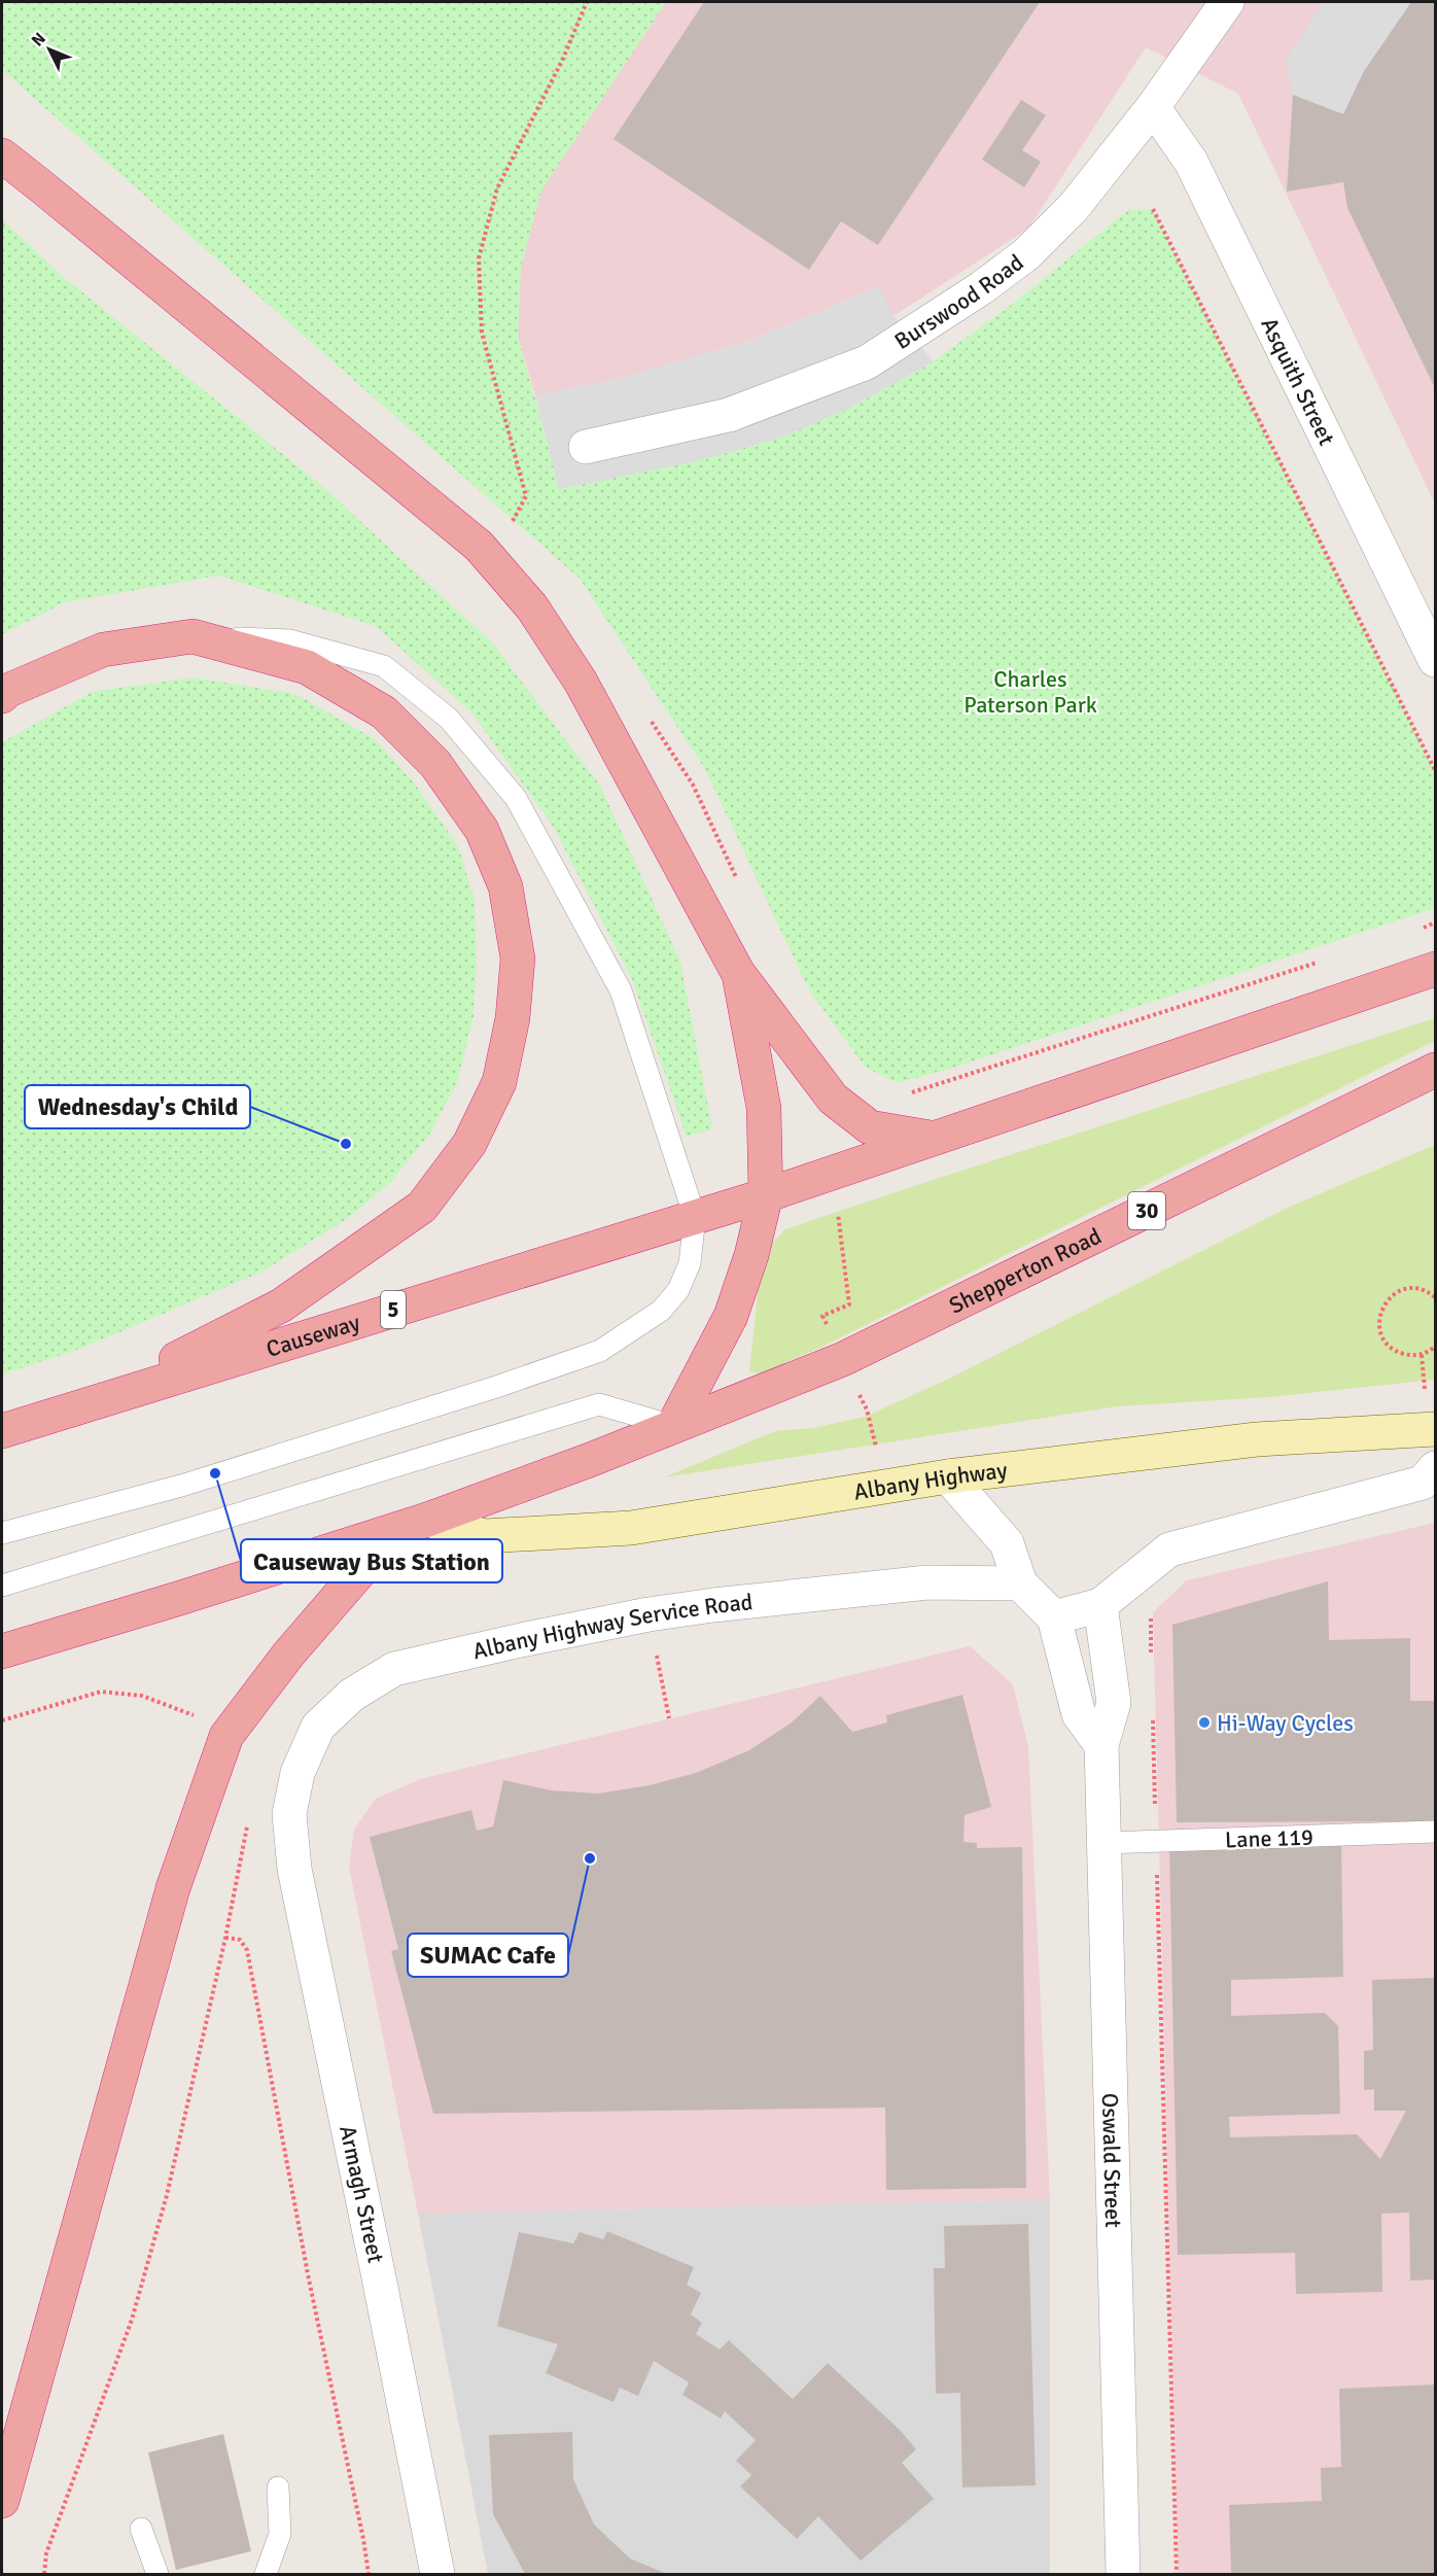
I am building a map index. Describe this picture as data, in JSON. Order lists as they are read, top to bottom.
{
  "streets": {
    "highway": [
      "30",
      "Shepperton Road",
      "5",
      "Causeway"
    ],
    "main road": ["Albany Highway"],
    "street": [
      "Burswood Road",
      "Asquith Street",
      "Albany Highway Service Road",
      "Oswald Street",
      "Armagh Street"
    ],
    "lane": ["Lane 119"]
  },
  "crossings": [
    ["Burswood Road", "Asquith Street"],
    ["Albany Highway Service Road", "Armagh Street"],
    ["Lane 119", "Oswald Street"]
  ],
  "parks": ["Charles Paterson Park"],
  "places": [
    "Wednesday's Child",
    "Causeway Bus Station",
    "Hi-Way Cycles",
    "SUMAC Cafe"
  ],
  "north": "top left"
}
